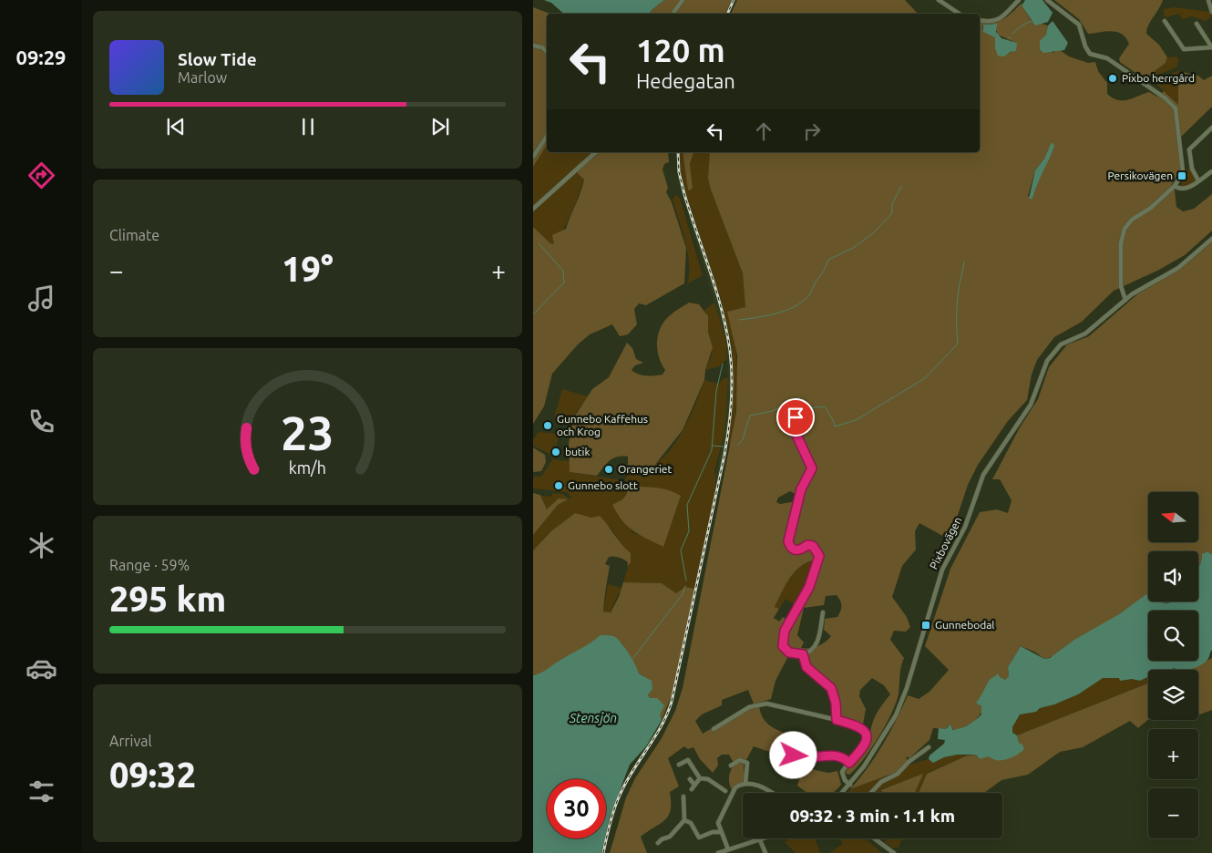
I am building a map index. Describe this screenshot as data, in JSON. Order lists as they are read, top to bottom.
{
  "streets": {
    "street": ["Pixbovägen"]
  },
  "water": ["Stensjön"],
  "places": {
    "other": [
      "Pixbo herrgård",
      "Gunnebo Kaffehus och Krog",
      "butik",
      "Orangeriet",
      "Gunnebo slott"
    ],
    "transit": ["Persikovägen", "Gunnebodal"]
  },
  "north": "left",
  "page": {
    "tabs": "09:29",
    "turn": ["120 m", "Hedegatan"],
    "song": ["Slow Tide", "Marlow"],
    "tile": [
      "Climate",
      ["Range · 59%", "295 km"],
      ["Arrival", "09:32"]
    ],
    "heat": ["−", "19°", "+"],
    "map_buttons": ["+", "−"],
    "limit": "30",
    "trip": "09:32 · 3 min · 1.1 km",
    "gauge": ["23", "km/h"]
  }
}
